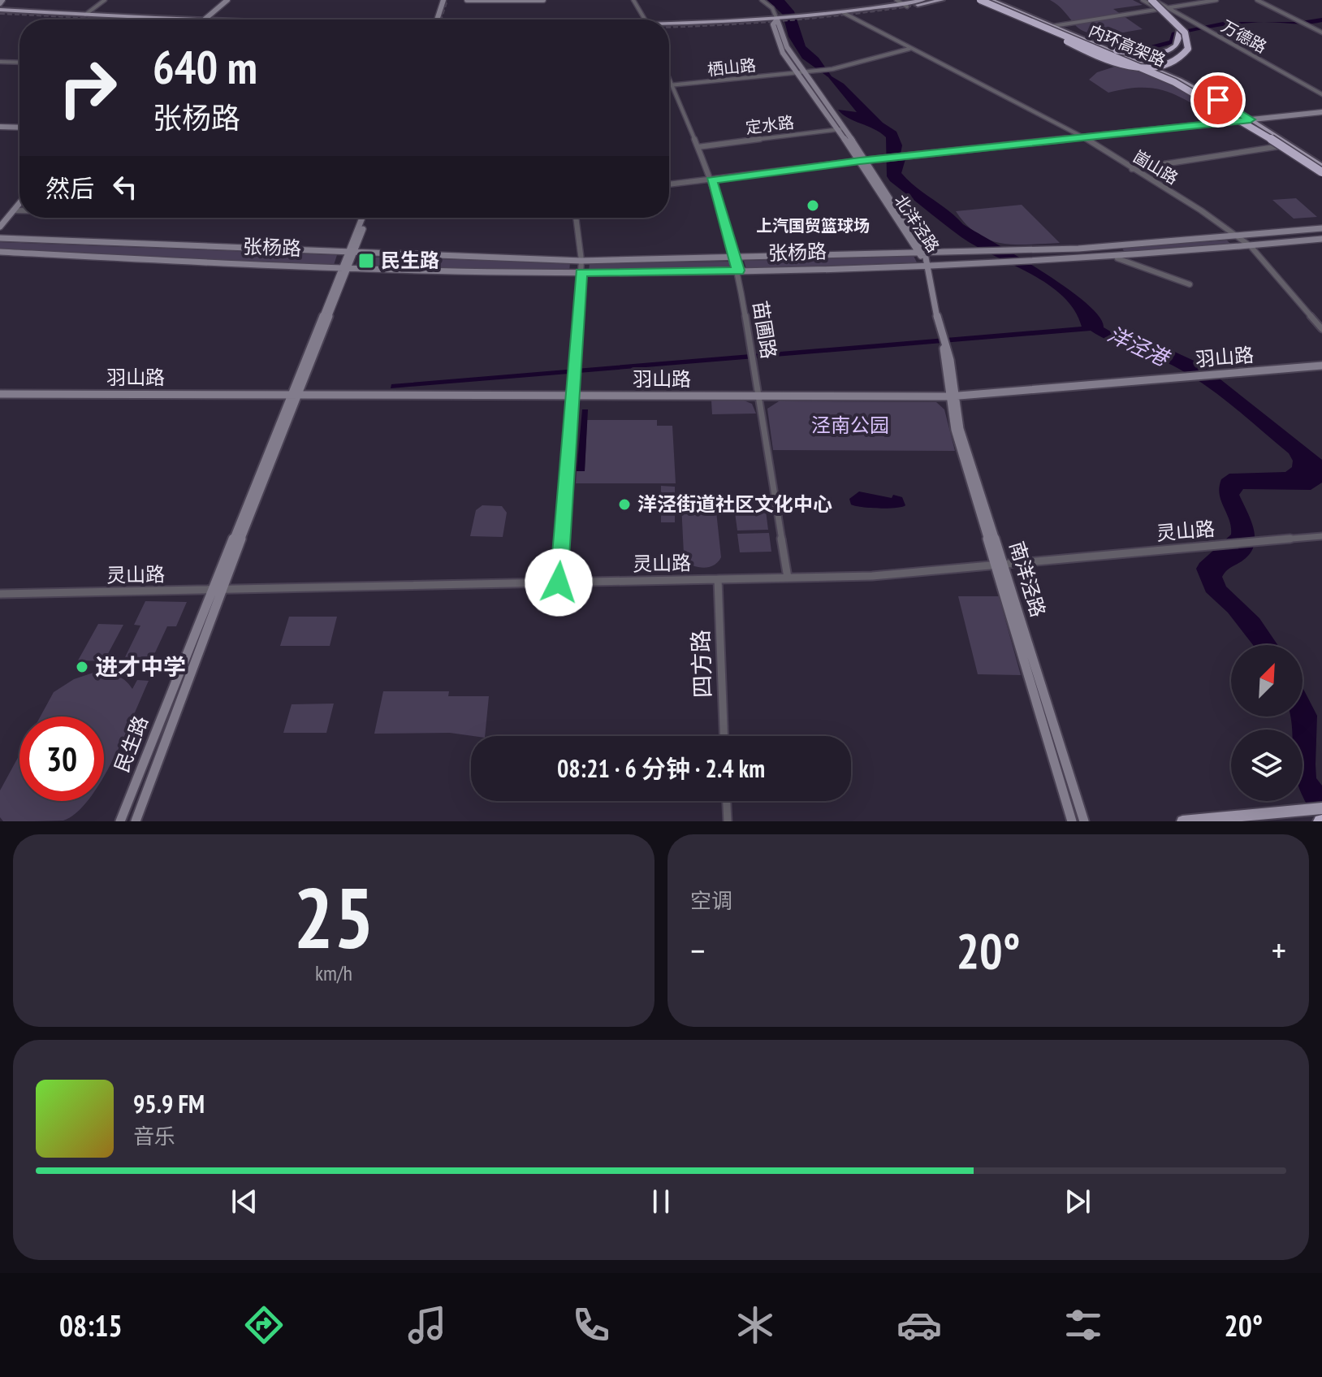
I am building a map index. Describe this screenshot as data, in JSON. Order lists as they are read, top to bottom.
{
  "streets": {
    "highway": ["内环高架路"],
    "main road": [
      "北洋泾路",
      "张杨路",
      "羽山路",
      "南洋泾路",
      "民生路"
    ],
    "street": [
      "万德路",
      "栖山路",
      "定水路",
      "崮山路",
      "苗圃路",
      "灵山路",
      "四方路"
    ]
  },
  "crossings": [
    ["栖山路", "崮山路"],
    ["栖山路", "北洋泾路"],
    ["栖山路", "苗圃路"],
    ["定水路", "北洋泾路"],
    ["定水路", "苗圃路"],
    ["崮山路", "张杨路"],
    ["北洋泾路", "张杨路"],
    ["北洋泾路", "南洋泾路"],
    ["张杨路", "苗圃路"],
    ["张杨路", "南洋泾路"],
    ["张杨路", "民生路"],
    ["苗圃路", "羽山路"],
    ["苗圃路", "灵山路"],
    ["羽山路", "南洋泾路"],
    ["羽山路", "民生路"],
    ["灵山路", "南洋泾路"],
    ["灵山路", "四方路"],
    ["灵山路", "民生路"]
  ],
  "water": ["洋泾港"],
  "parks": ["泾南公园"],
  "places": {
    "other": ["上汽国贸篮球场", "洋泾街道社区文化中心", "进才中学"],
    "transit": ["民生路"]
  },
  "north": "top right",
  "page": {
    "turn": ["640 m", "张杨路"],
    "then": "然后",
    "limit": "30",
    "trip": "08:21 · 6 分钟 · 2.4 km",
    "tile": [
      ["25", "km/h"],
      "空调"
    ],
    "heat": ["−", "20°", "+"],
    "song": ["95.9 FM", "音乐"],
    "tabs": ["08:15", "20°"]
  }
}
